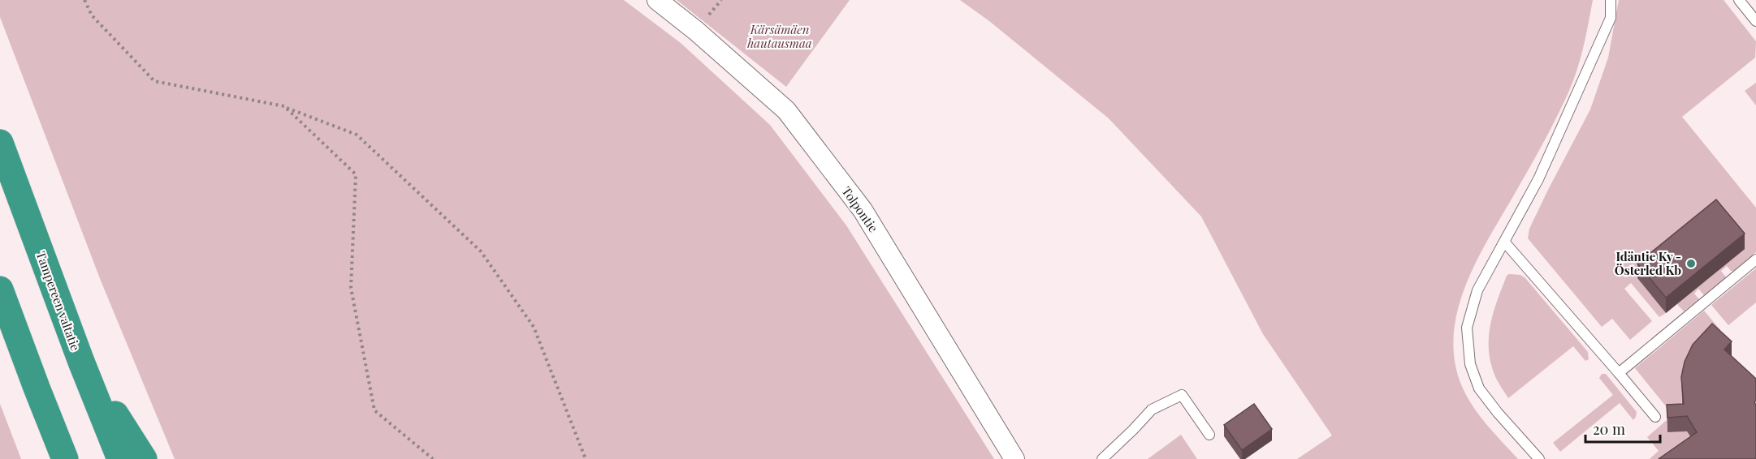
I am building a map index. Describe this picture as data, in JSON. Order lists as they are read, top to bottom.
{
  "streets": {
    "highway": ["Tampereen valtatie"],
    "street": ["Tolpontie"]
  },
  "parks": ["Kärsämäen hautausmaa"],
  "places": ["Idäntie Ky - Österled Kb"],
  "scale_bar": "20 m"
}
